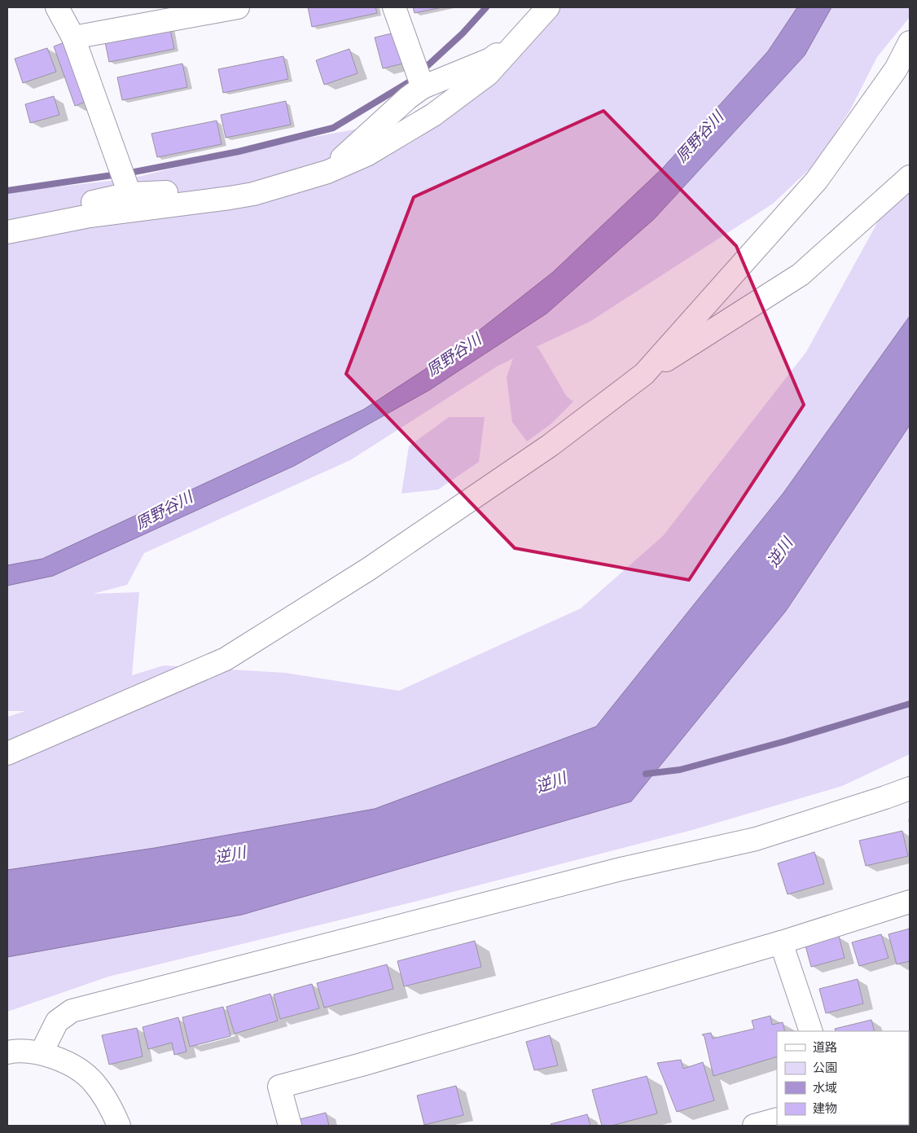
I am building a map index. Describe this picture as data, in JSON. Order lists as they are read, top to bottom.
{
  "water": ["原野谷川", "逆川"],
  "legend": [
    "道路",
    "公園",
    "水域",
    "建物"
  ]
}
